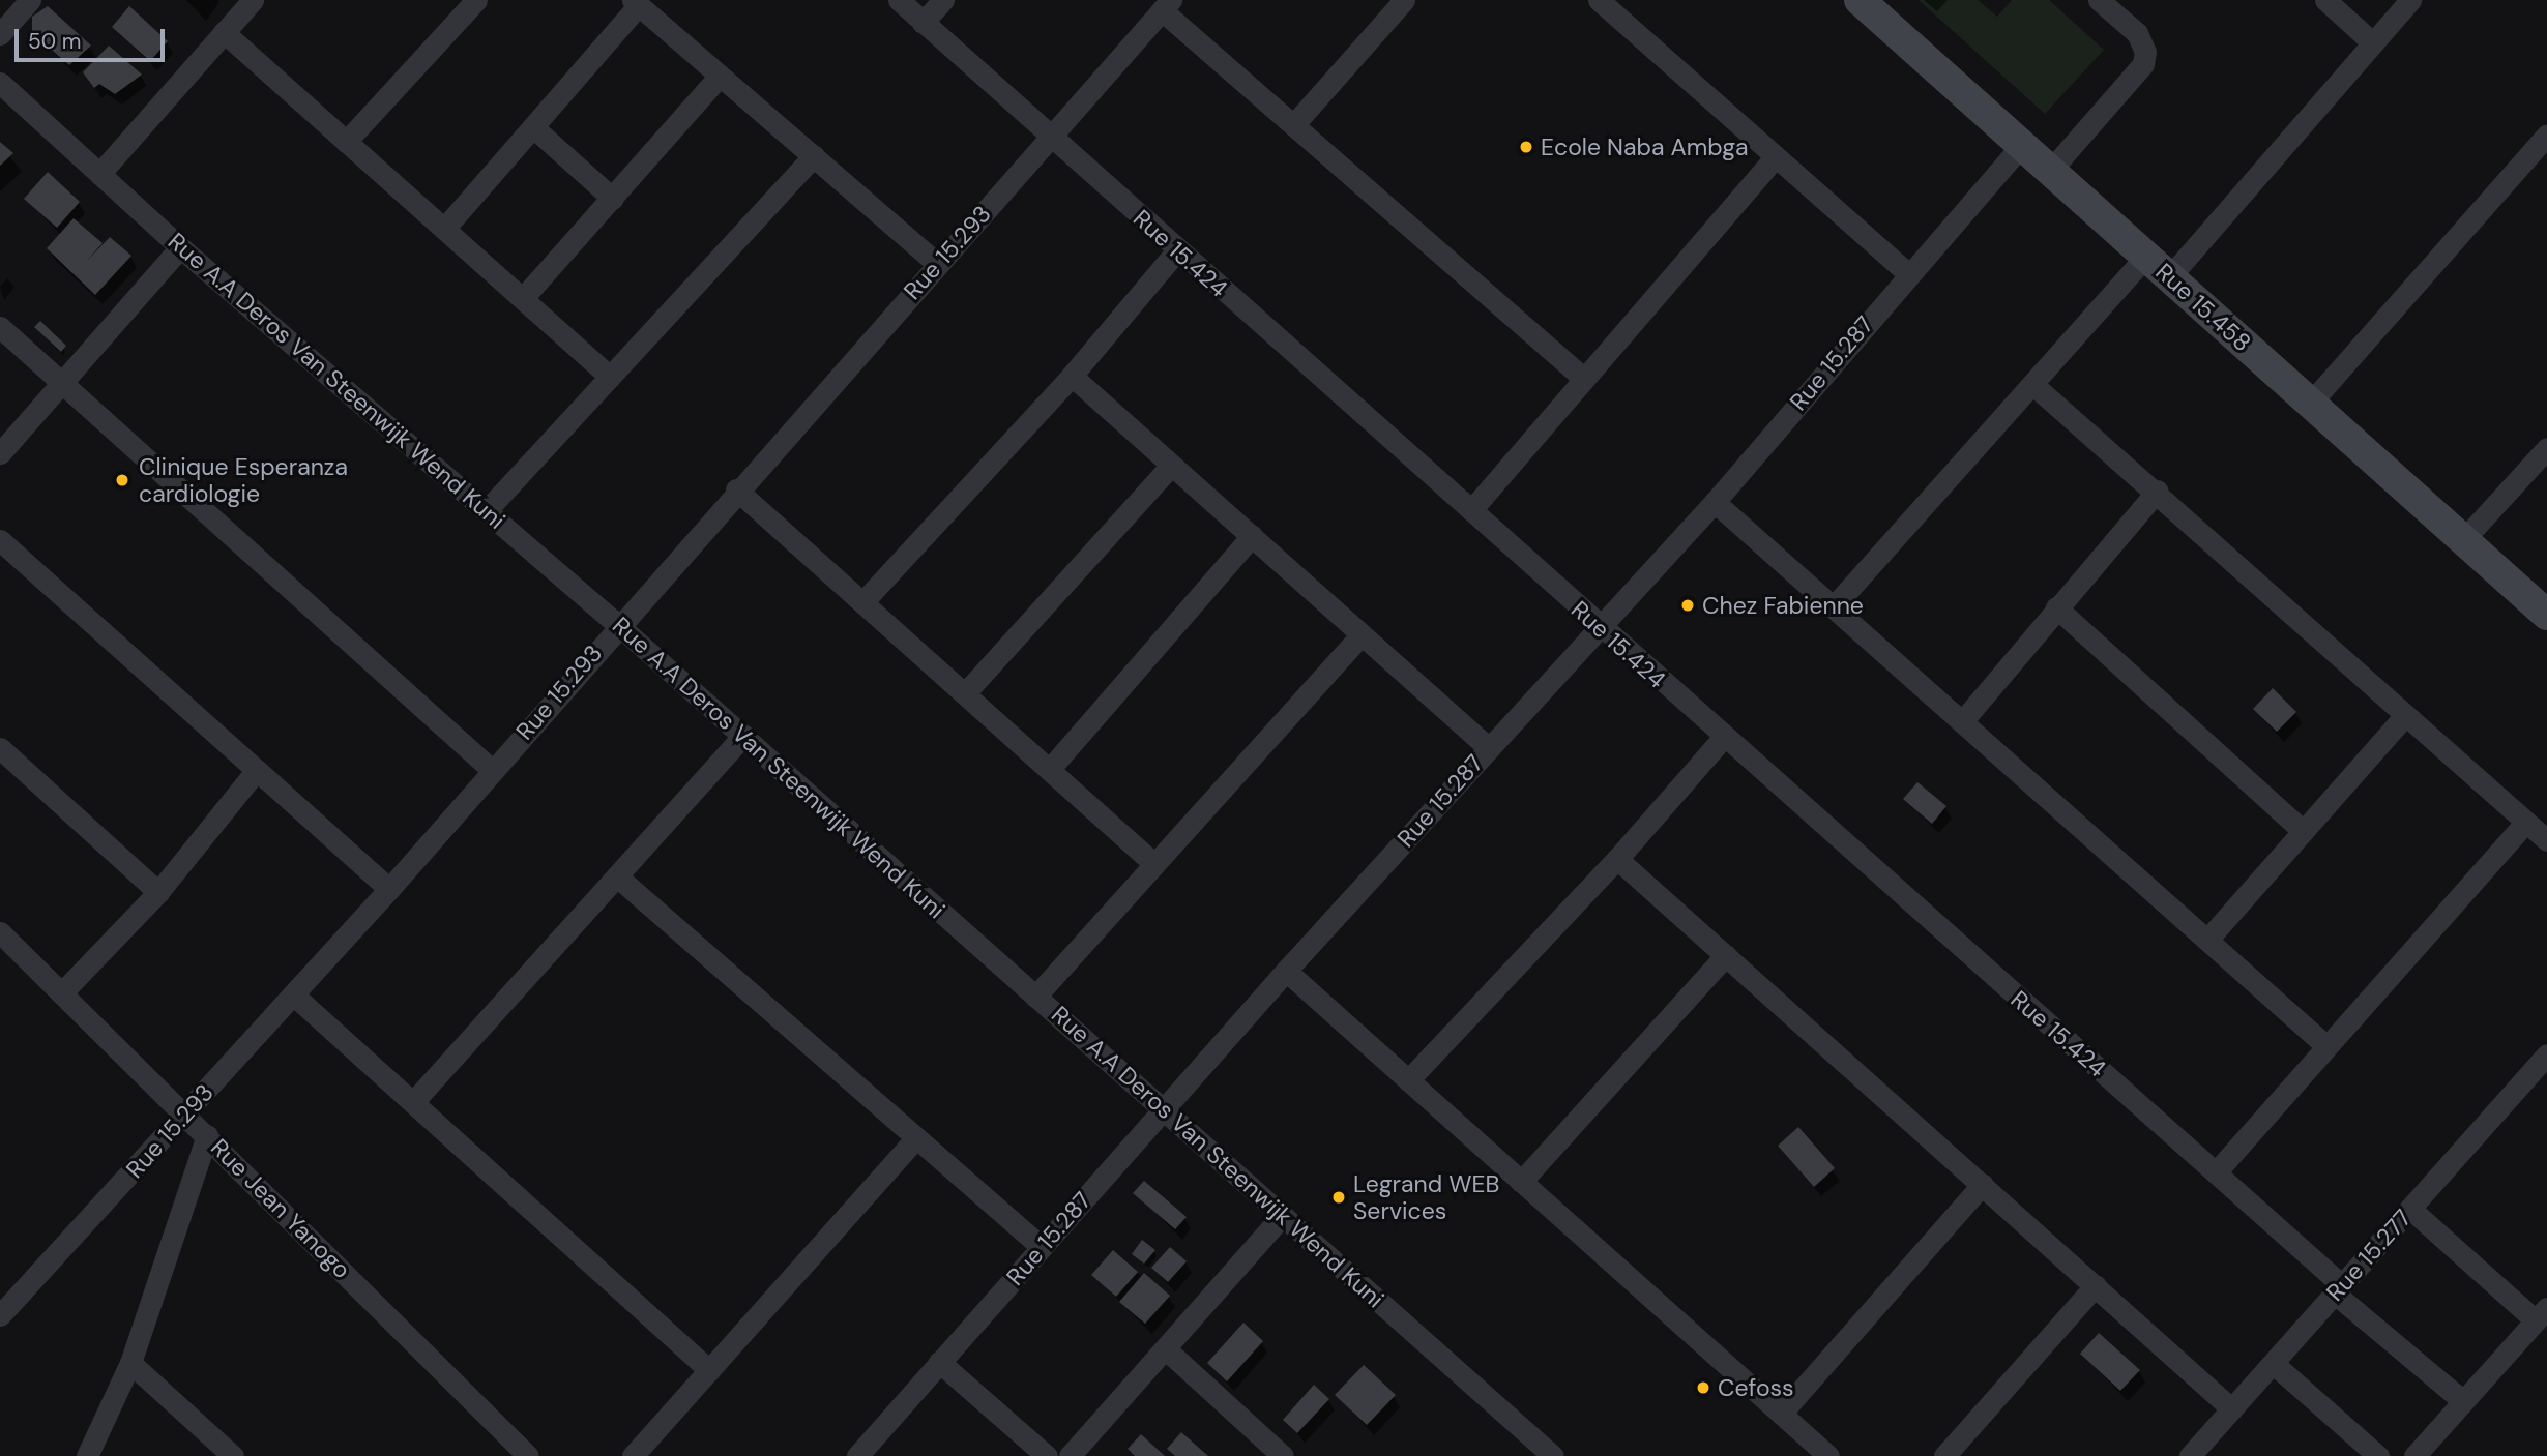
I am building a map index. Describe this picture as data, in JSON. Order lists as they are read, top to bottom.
{
  "streets": {
    "main road": ["Rue 15.458"],
    "street": [
      "Rue 15.293",
      "Rue 15.424",
      "Rue 15.287",
      "Rue A.A Deros Van Steenwijk Wend Kuni",
      "Rue Jean Yanogo",
      "Rue 15.277"
    ]
  },
  "crossings": [
    ["Rue 15.293", "Rue 15.424"],
    ["Rue 15.293", "Rue A.A Deros Van Steenwijk Wend Kuni"],
    ["Rue 15.293", "Rue Jean Yanogo"],
    ["Rue 15.424", "Rue 15.287"],
    ["Rue 15.424", "Rue 15.277"],
    ["Rue 15.458", "Rue 15.287"],
    ["Rue 15.287", "Rue A.A Deros Van Steenwijk Wend Kuni"]
  ],
  "places": [
    "Ecole Naba Ambga",
    "Clinique Esperanza cardiologie",
    "Chez Fabienne",
    "Legrand WEB Services",
    "Cefoss"
  ],
  "scale_bar": "50 m"
}
